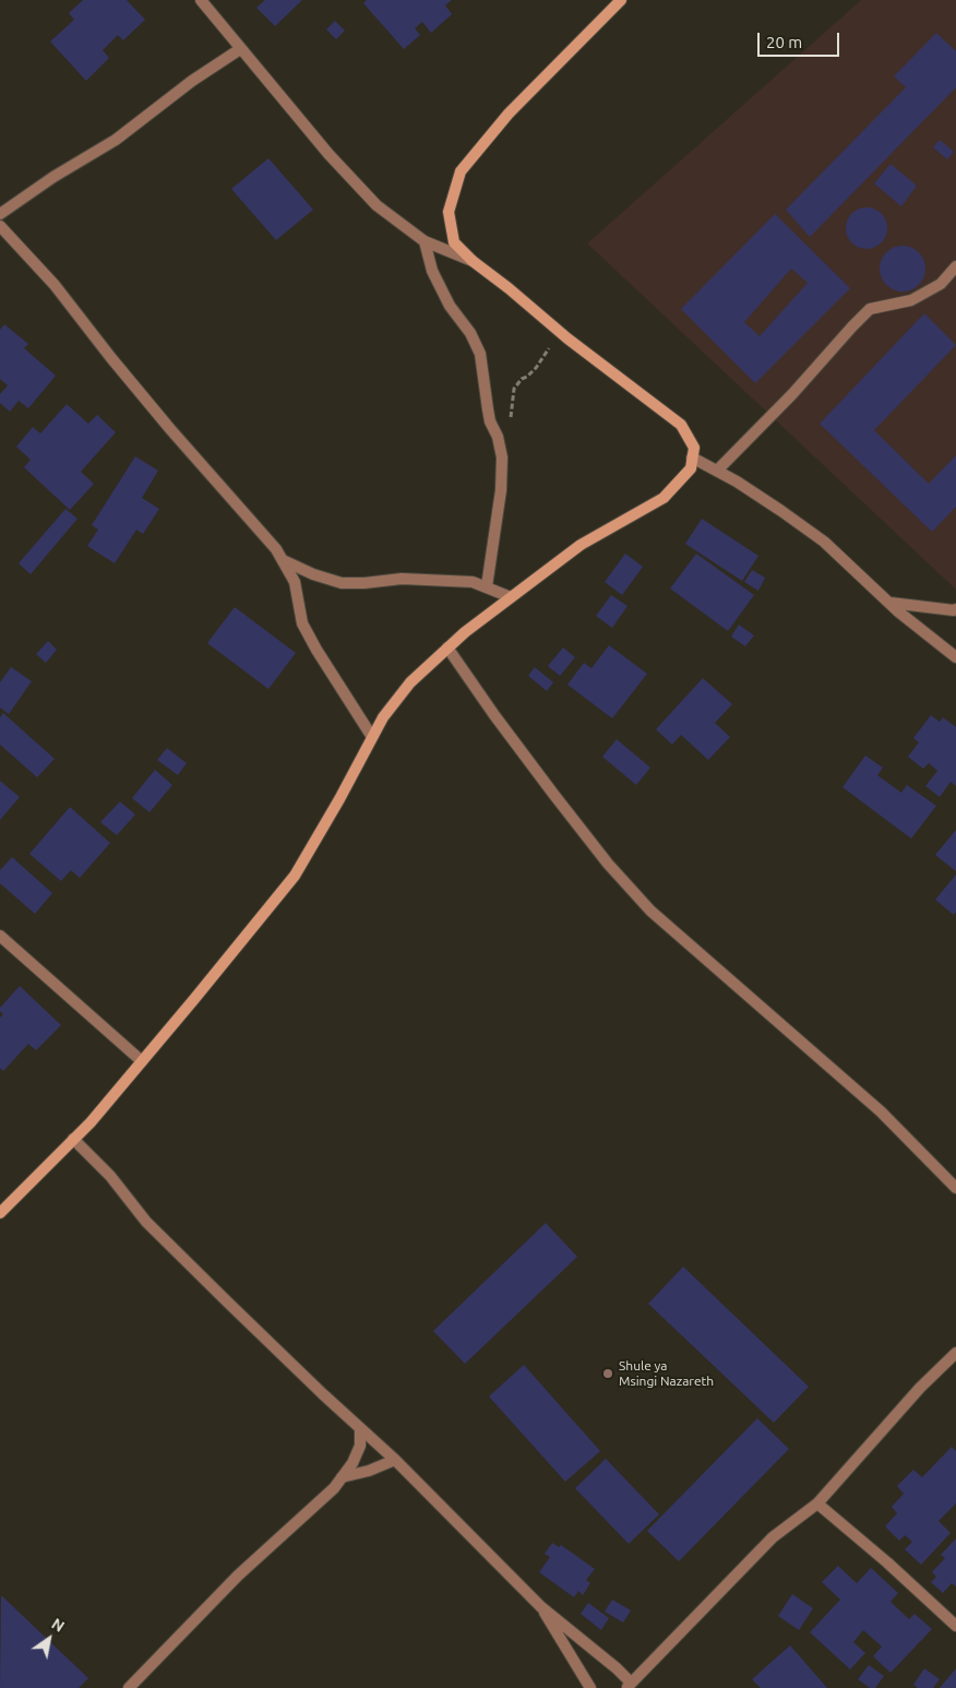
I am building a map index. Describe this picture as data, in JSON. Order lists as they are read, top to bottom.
{
  "places": ["Shule ya Msingi Nazareth"],
  "scale_bar": "20 m",
  "north": "top right"
}
